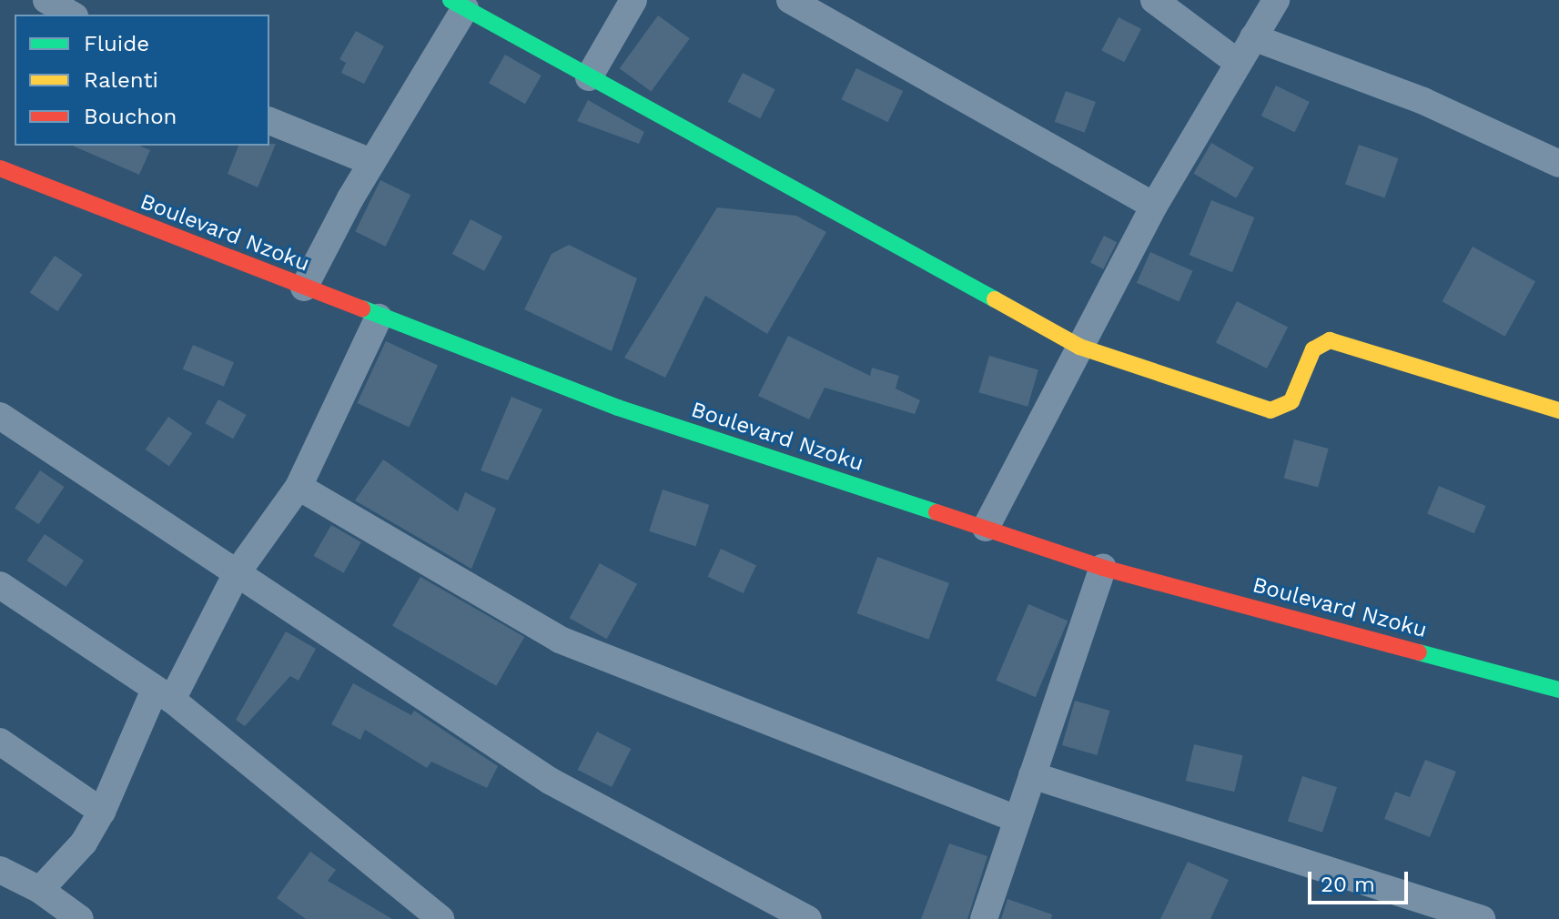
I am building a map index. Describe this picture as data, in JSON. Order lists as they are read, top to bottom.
{
  "streets": {
    "street": ["Boulevard Nzoku"]
  },
  "legend": ["Fluide", "Ralenti", "Bouchon"],
  "scale_bar": "20 m"
}
